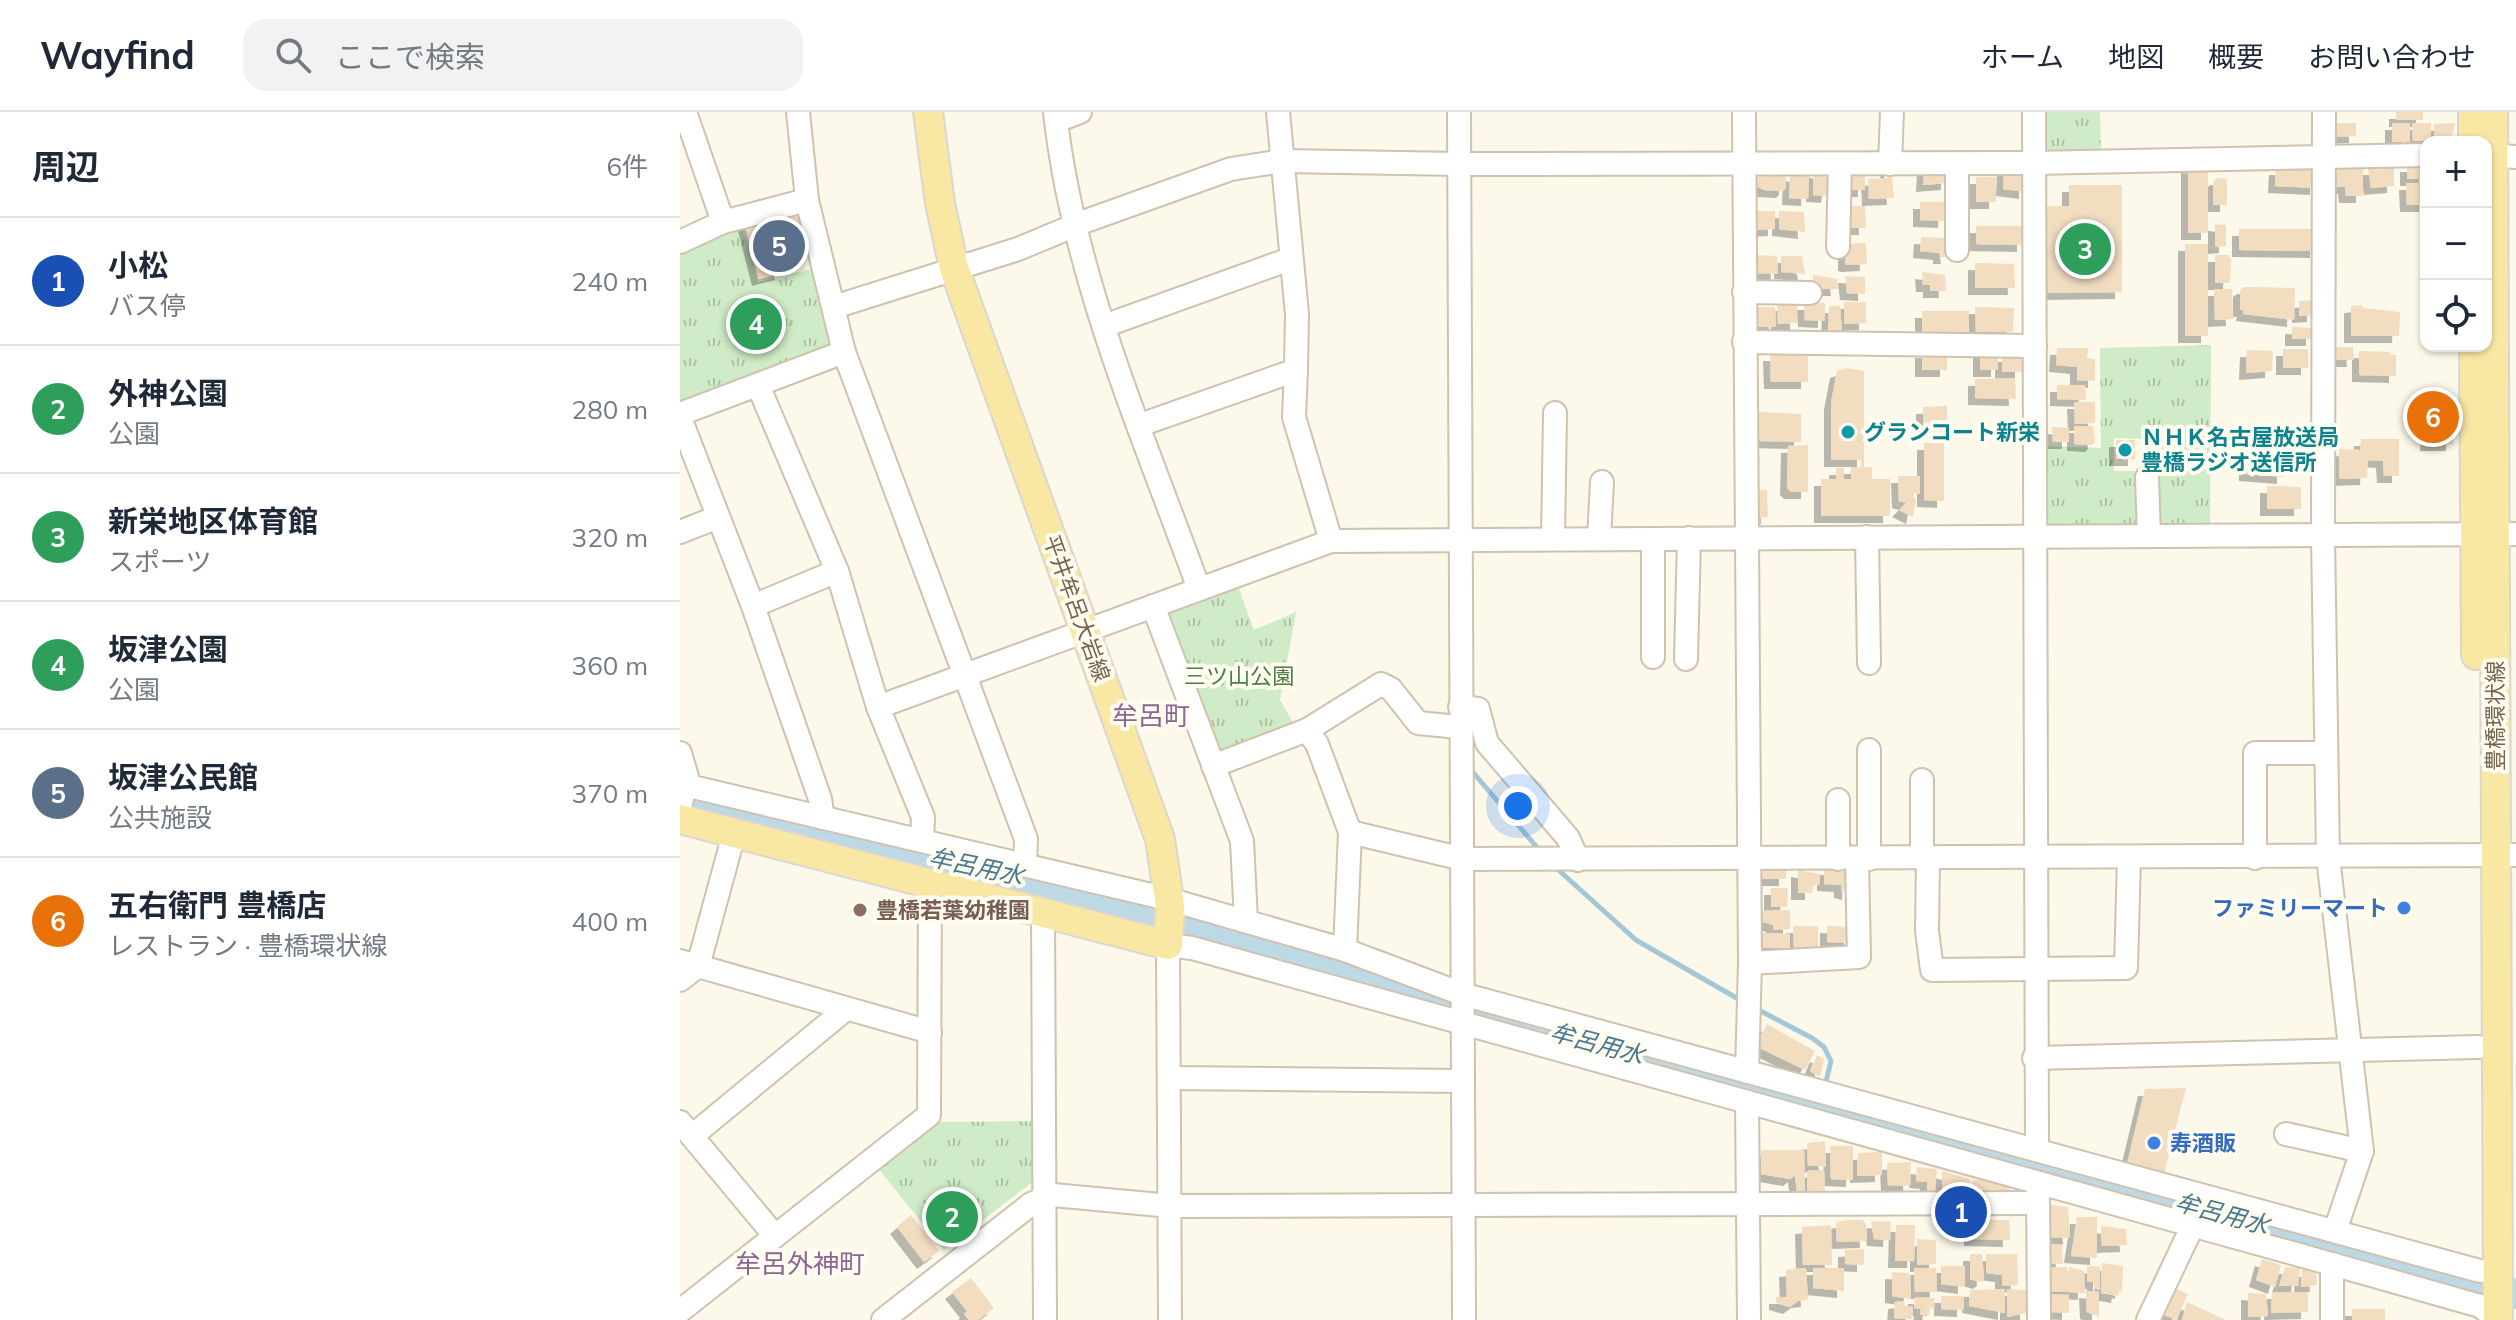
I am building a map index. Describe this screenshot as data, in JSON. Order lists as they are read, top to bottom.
{
  "streets": {
    "main road": ["平井牟呂大岩線", "豊橋環状線"]
  },
  "districts": ["牟呂町", "牟呂外神町"],
  "water": ["牟呂用水"],
  "parks": ["三ツ山公園"],
  "places": [
    "グランコート新栄",
    "ＮＨＫ名古屋放送局 豊橋ラジオ送信所",
    "ファミリーマート",
    "豊橋若葉幼稚園",
    "寿酒販"
  ],
  "page": {
    "header": "Wayfind",
    "search": "ここで検索",
    "nav": [
      "ホーム",
      "地図",
      "概要",
      "お問い合わせ"
    ],
    "heading": ["周辺", "6件"],
    "map_buttons": ["+", "−"],
    "list": [
      {
        "mark": "1",
        "name": "小松",
        "note": "バス停",
        "value": "240 m"
      },
      {
        "mark": "2",
        "name": "外神公園",
        "note": "公園",
        "value": "280 m"
      },
      {
        "mark": "3",
        "name": "新栄地区体育館",
        "note": "スポーツ",
        "value": "320 m"
      },
      {
        "mark": "4",
        "name": "坂津公園",
        "note": "公園",
        "value": "360 m"
      },
      {
        "mark": "5",
        "name": "坂津公民館",
        "note": "公共施設",
        "value": "370 m"
      },
      {
        "mark": "6",
        "name": "五右衛門 豊橋店",
        "note": "レストラン · 豊橋環状線",
        "value": "400 m"
      }
    ],
    "pins": [
      "5",
      "3",
      "4",
      "6",
      "1",
      "2"
    ]
  }
}
